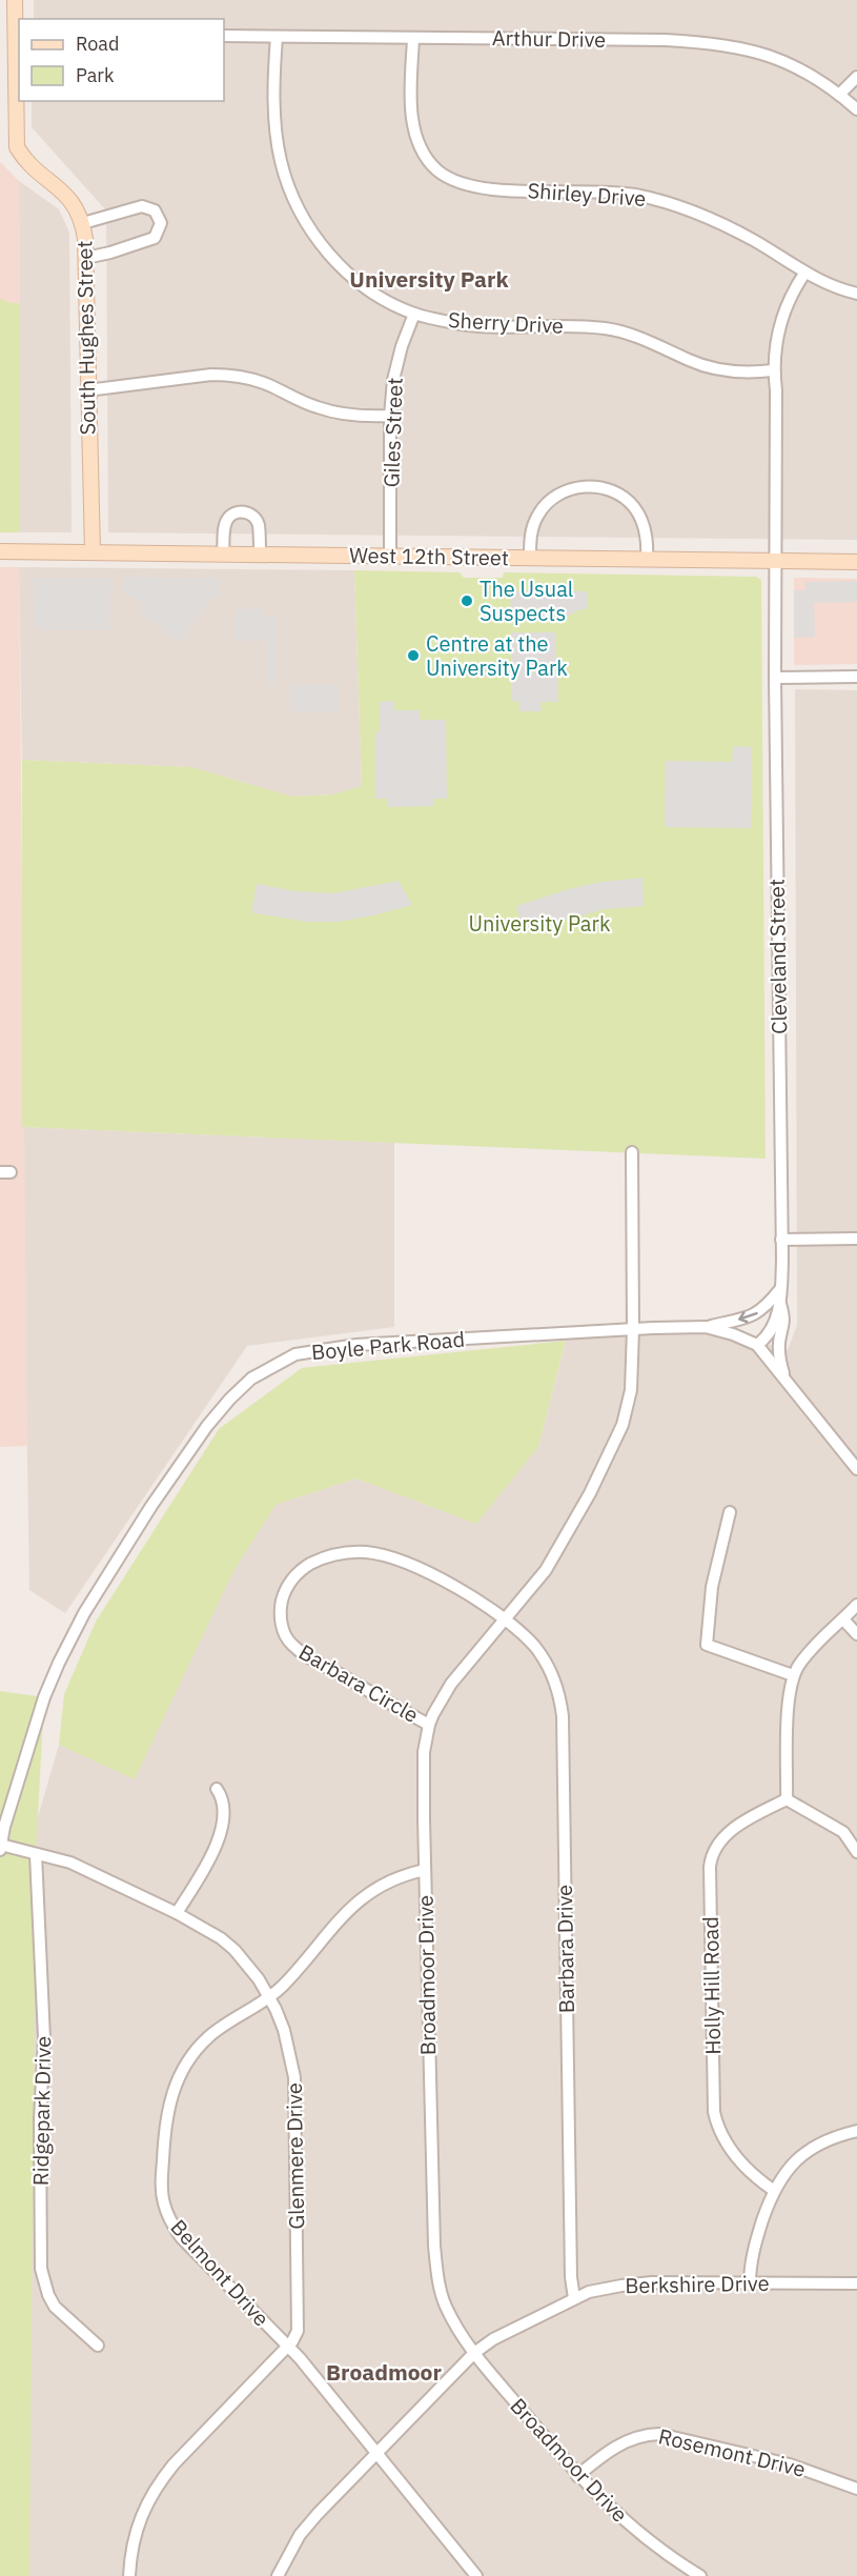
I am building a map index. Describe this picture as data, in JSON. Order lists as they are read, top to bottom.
{
  "streets": {
    "main road": ["South Hughes Street", "West 12th Street"],
    "street": [
      "Arthur Drive",
      "Shirley Drive",
      "Sherry Drive",
      "Giles Street",
      "Cleveland Street",
      "Boyle Park Road",
      "Barbara Circle",
      "Barbara Drive",
      "Broadmoor Drive",
      "Holly Hill Road",
      "Ridgepark Drive",
      "Glenmere Drive",
      "Belmont Drive",
      "Berkshire Drive",
      "Rosemont Drive"
    ]
  },
  "crossings": [
    ["Arthur Drive", "Shirley Drive"],
    ["Arthur Drive", "Sherry Drive"],
    ["Shirley Drive", "Cleveland Street"],
    ["Sherry Drive", "Giles Street"],
    ["Sherry Drive", "Cleveland Street"],
    ["South Hughes Street", "West 12th Street"],
    ["Giles Street", "West 12th Street"],
    ["West 12th Street", "Cleveland Street"],
    ["Cleveland Street", "Boyle Park Road"],
    ["Boyle Park Road", "Broadmoor Drive"],
    ["Boyle Park Road", "Glenmere Drive"],
    ["Barbara Circle", "Barbara Drive"],
    ["Barbara Circle", "Broadmoor Drive"],
    ["Barbara Drive", "Broadmoor Drive"],
    ["Barbara Drive", "Berkshire Drive"],
    ["Broadmoor Drive", "Belmont Drive"],
    ["Broadmoor Drive", "Berkshire Drive"],
    ["Broadmoor Drive", "Rosemont Drive"],
    ["Ridgepark Drive", "Glenmere Drive"],
    ["Glenmere Drive", "Belmont Drive"],
    ["Belmont Drive", "Berkshire Drive"]
  ],
  "districts": ["University Park", "Broadmoor"],
  "parks": ["University Park"],
  "places": ["The Usual Suspects", "Centre at the University Park"],
  "legend": ["Road", "Park"]
}
